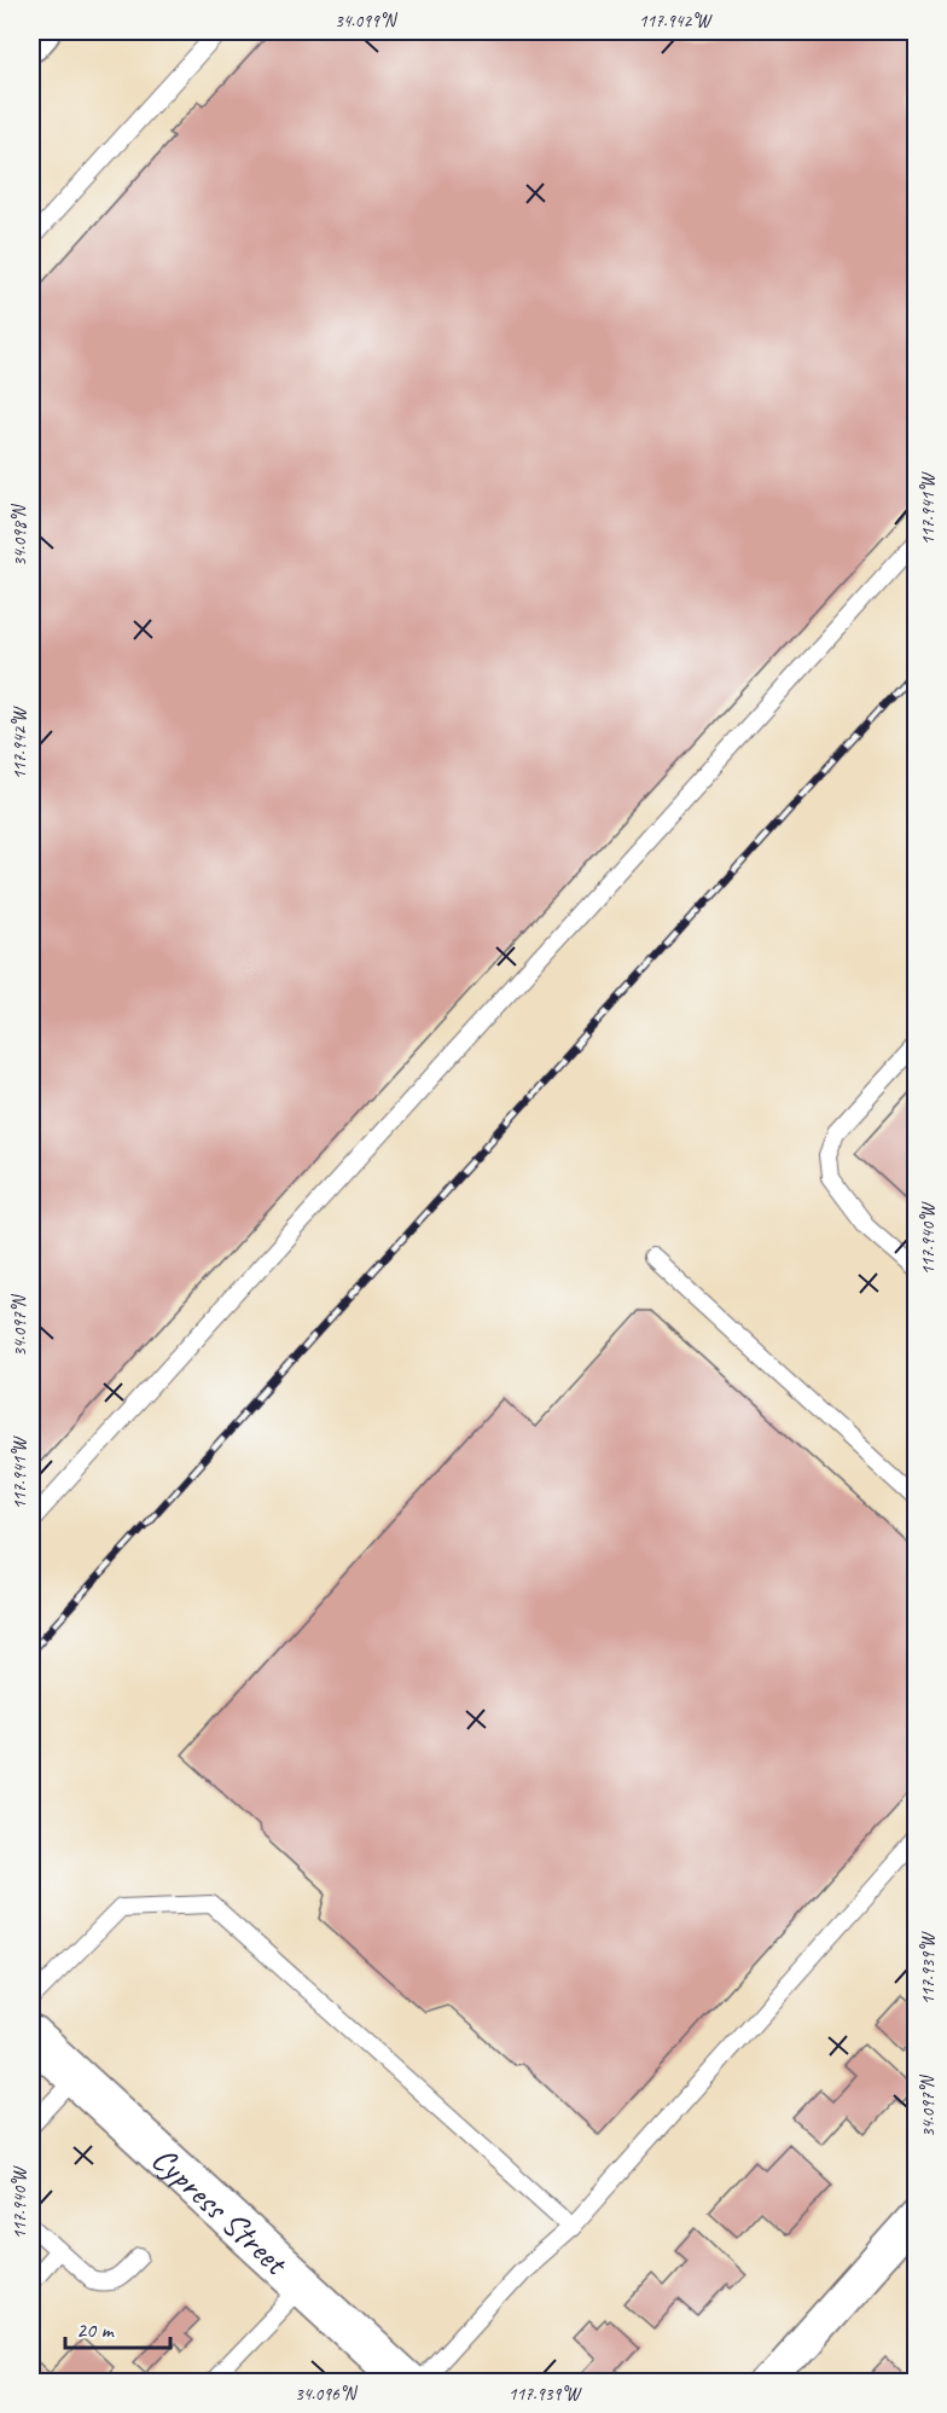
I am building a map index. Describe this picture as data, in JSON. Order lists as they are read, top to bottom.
{
  "streets": {
    "street": ["Cypress Street"]
  },
  "scale_bar": "20 m",
  "coordinates": [
    "34.099°N",
    "117.942°W",
    "117.941°W",
    "34.098°N",
    "117.940°W",
    "34.097°N",
    "117.939°W",
    "34.096°N"
  ]
}
